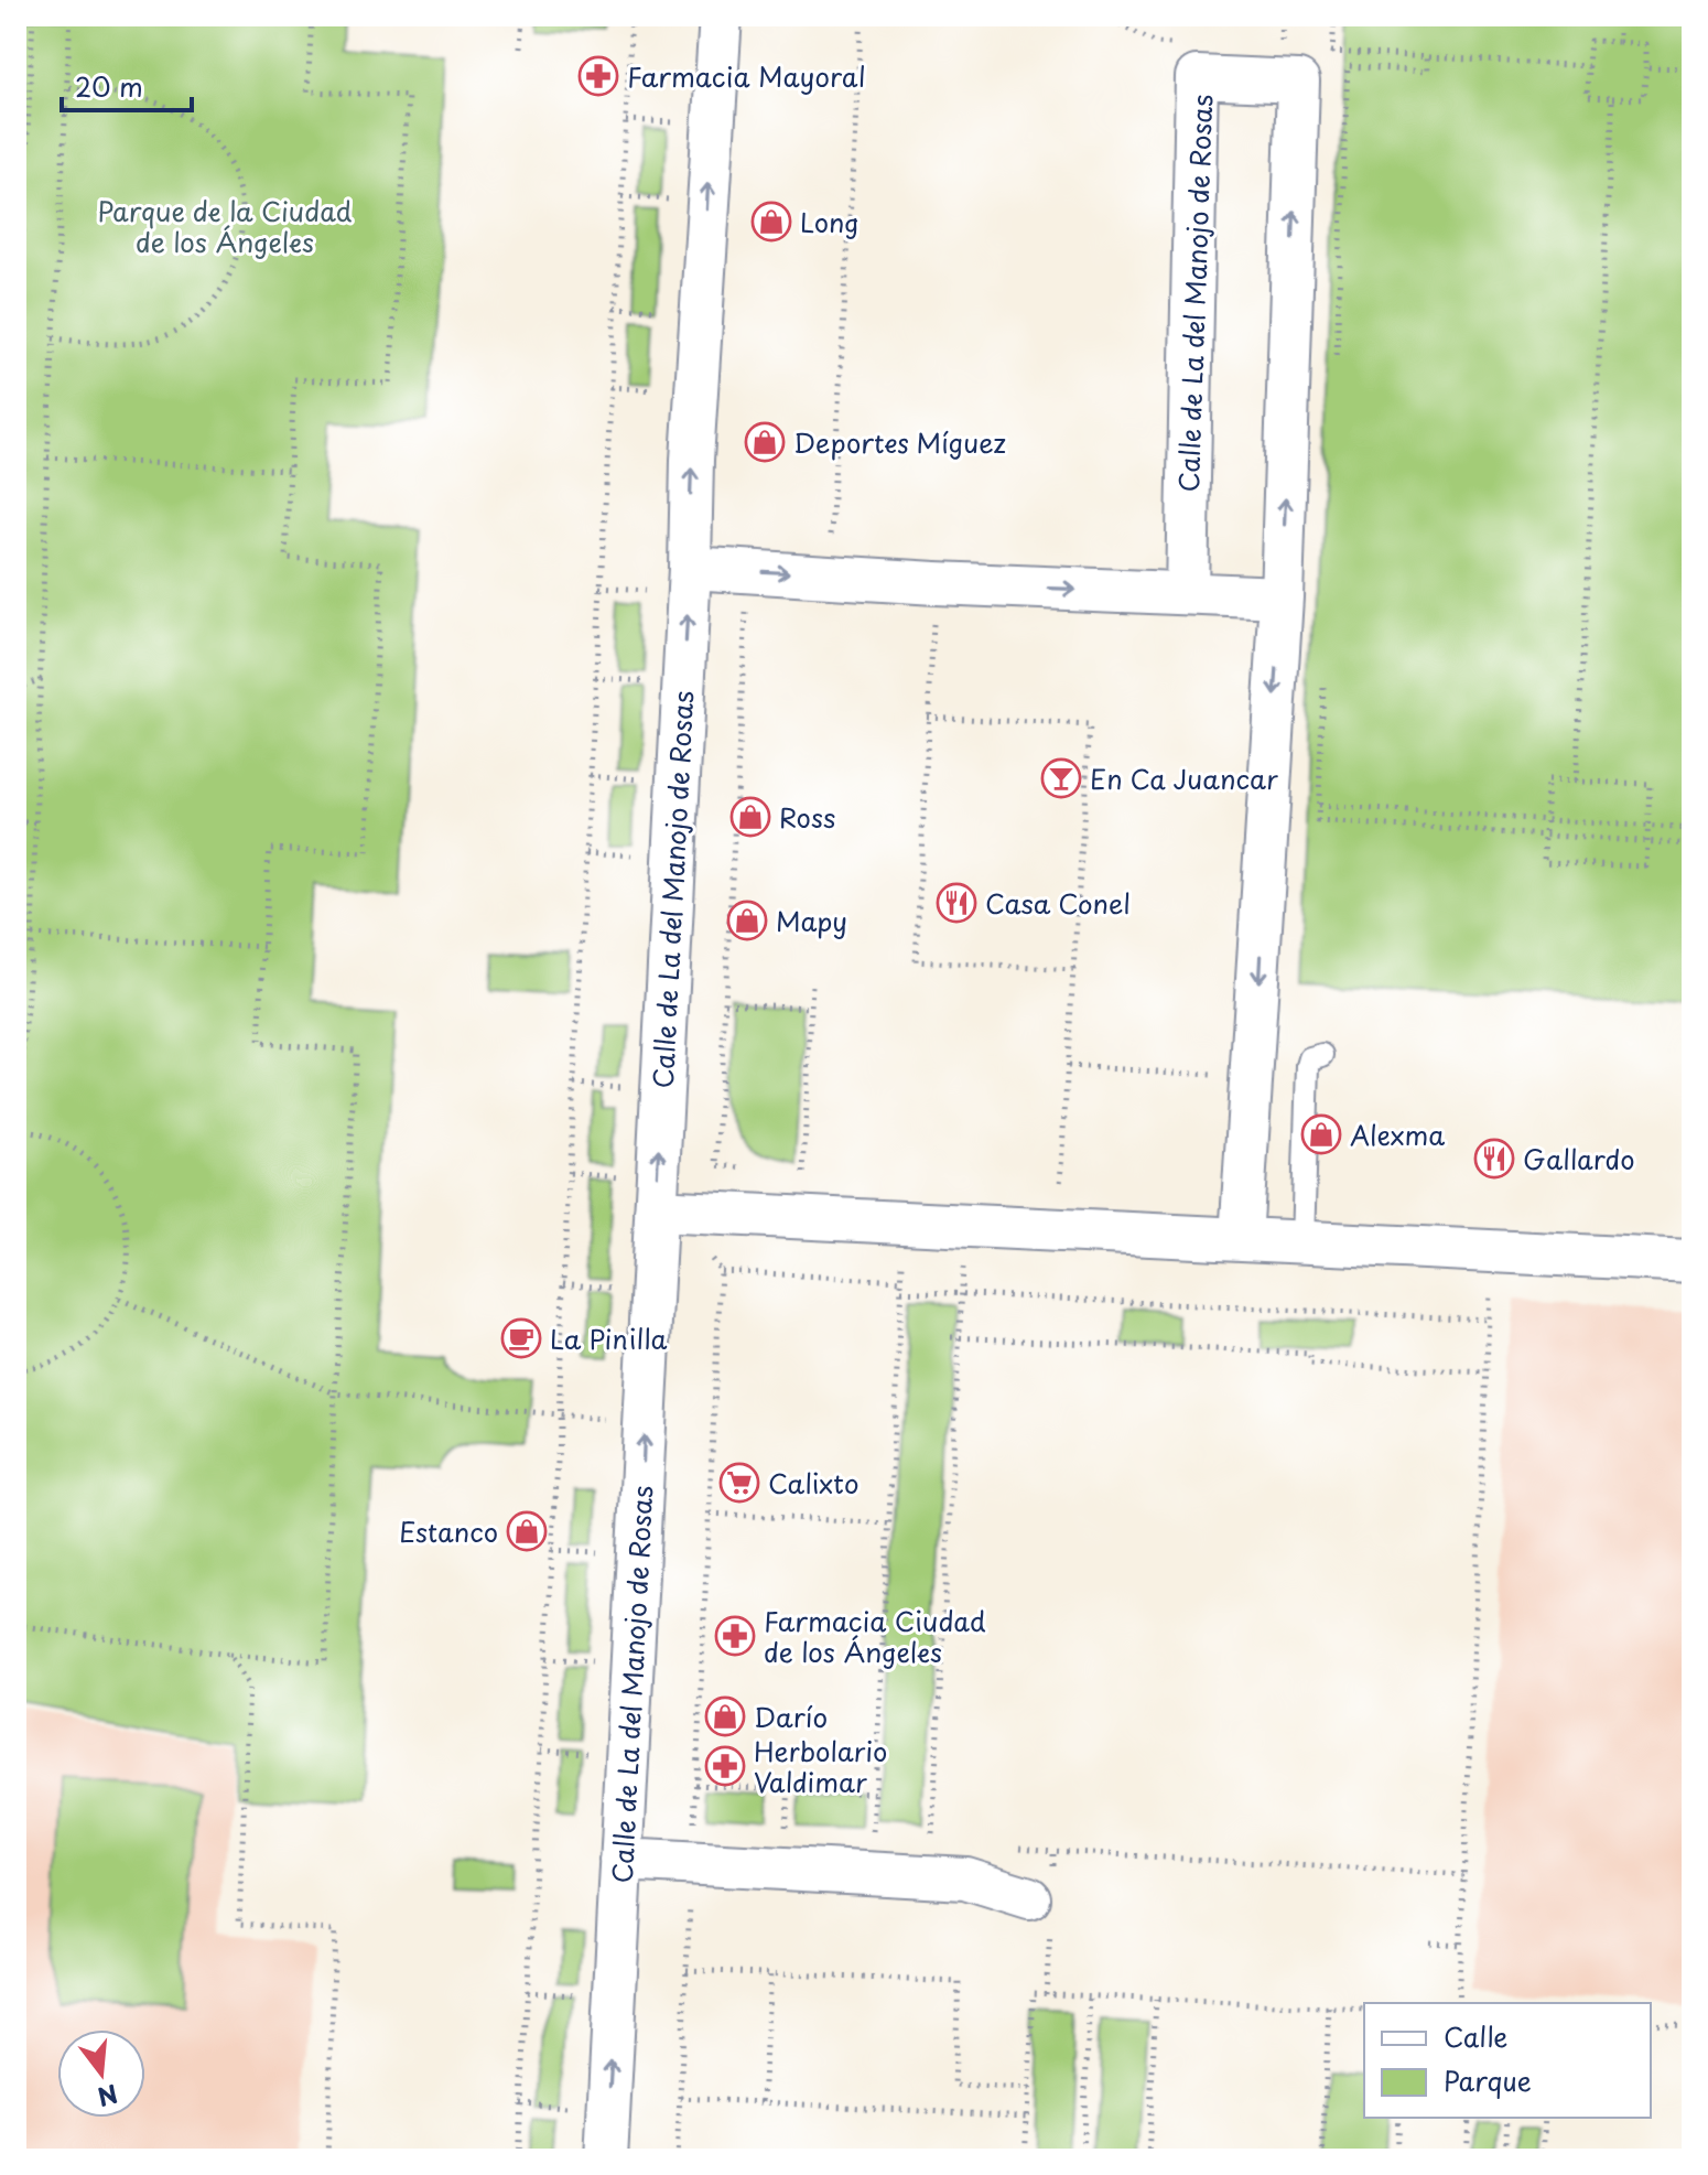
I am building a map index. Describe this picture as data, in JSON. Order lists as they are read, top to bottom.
{
  "streets": {
    "street": ["Calle de La del Manojo de Rosas"]
  },
  "parks": ["Parque de la Ciudad de los Ángeles"],
  "places": {
    "pharmacy": ["Farmacia Mayoral", "Farmacia Ciudad de los Ángeles", "Herbolario Valdimar"],
    "shop": [
      "Long",
      "Deportes Míguez",
      "Ross",
      "Mapy",
      "Alexma",
      "Estanco",
      "Darío"
    ],
    "bar": ["En Ca Juancar"],
    "restaurant": ["Casa Conel", "Gallardo"],
    "cafe": ["La Pinilla"],
    "supermarket": ["Calixto"]
  },
  "legend": ["Calle", "Parque"],
  "scale_bar": "20 m",
  "north": "bottom"
}
